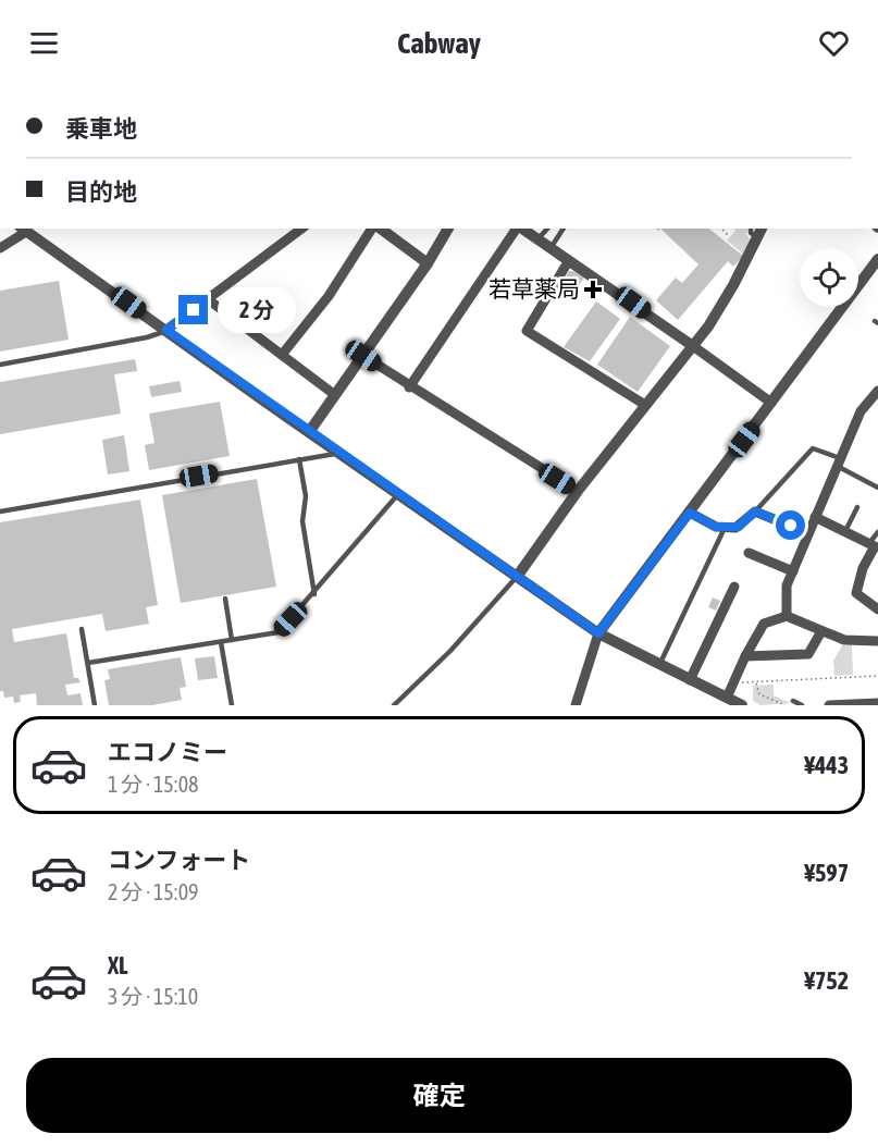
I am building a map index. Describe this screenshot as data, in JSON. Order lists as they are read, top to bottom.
{
  "places": {
    "health": ["若草薬局"]
  },
  "page": {
    "header": "Cabway",
    "banner": ["乗車地", "目的地"],
    "bubble": "2 分",
    "list": [
      {
        "name": "エコノミー",
        "note": "1 分 · 15:08",
        "value": "¥443"
      },
      {
        "name": "コンフォート",
        "note": "2 分 · 15:09",
        "value": "¥597"
      },
      {
        "name": "XL",
        "note": "3 分 · 15:10",
        "value": "¥752"
      }
    ],
    "buttons": "確定"
  }
}
